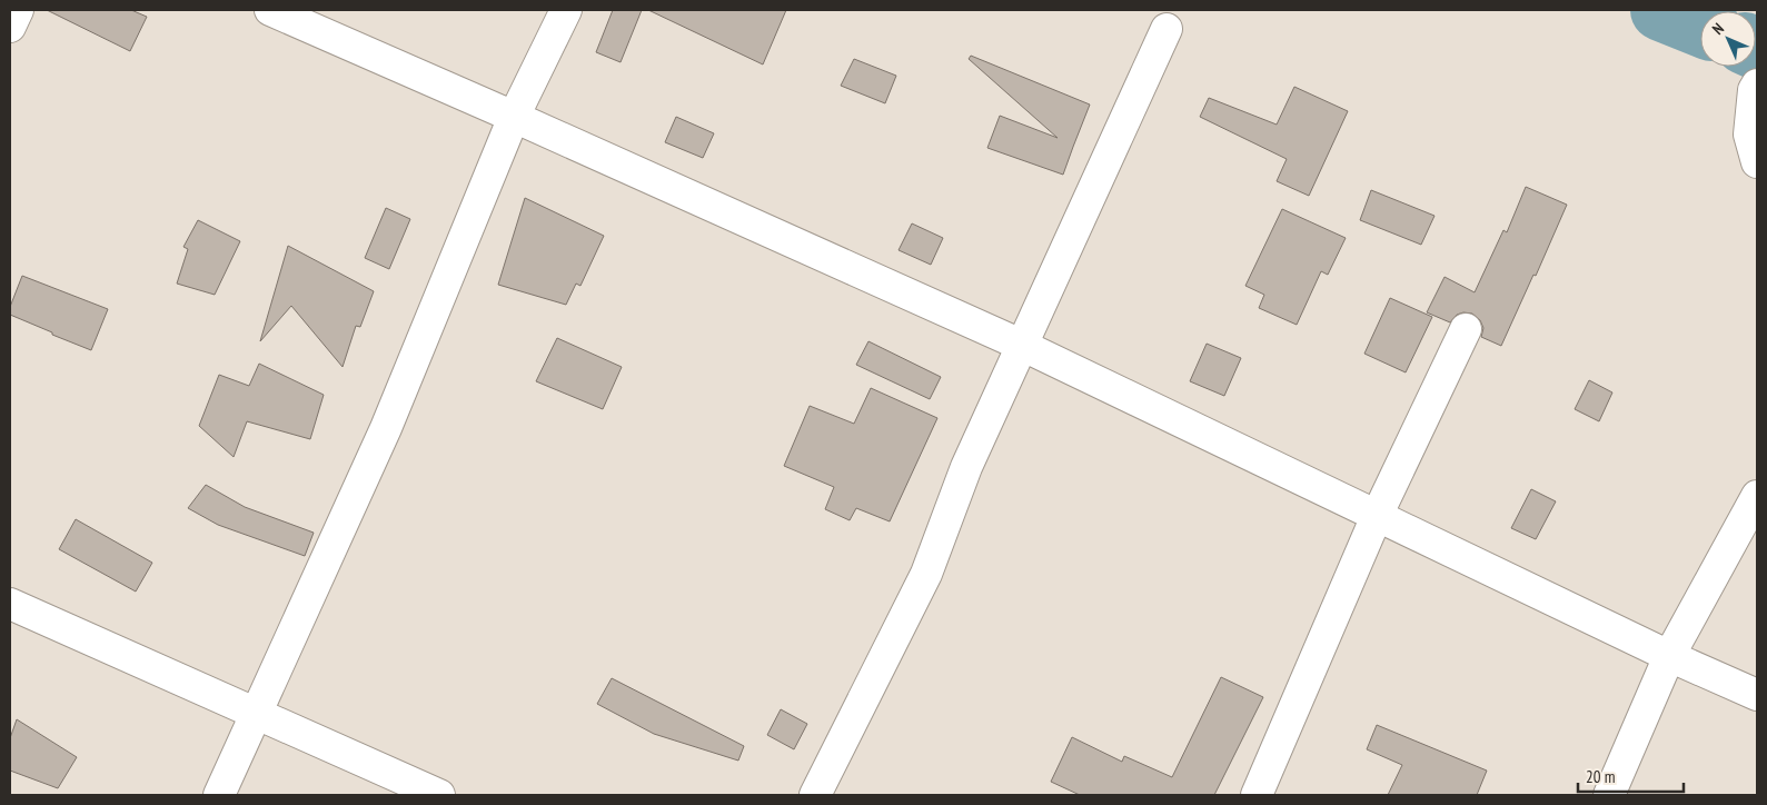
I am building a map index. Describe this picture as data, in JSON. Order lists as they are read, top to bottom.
{
  "scale_bar": "20 m",
  "north": "top left"
}
